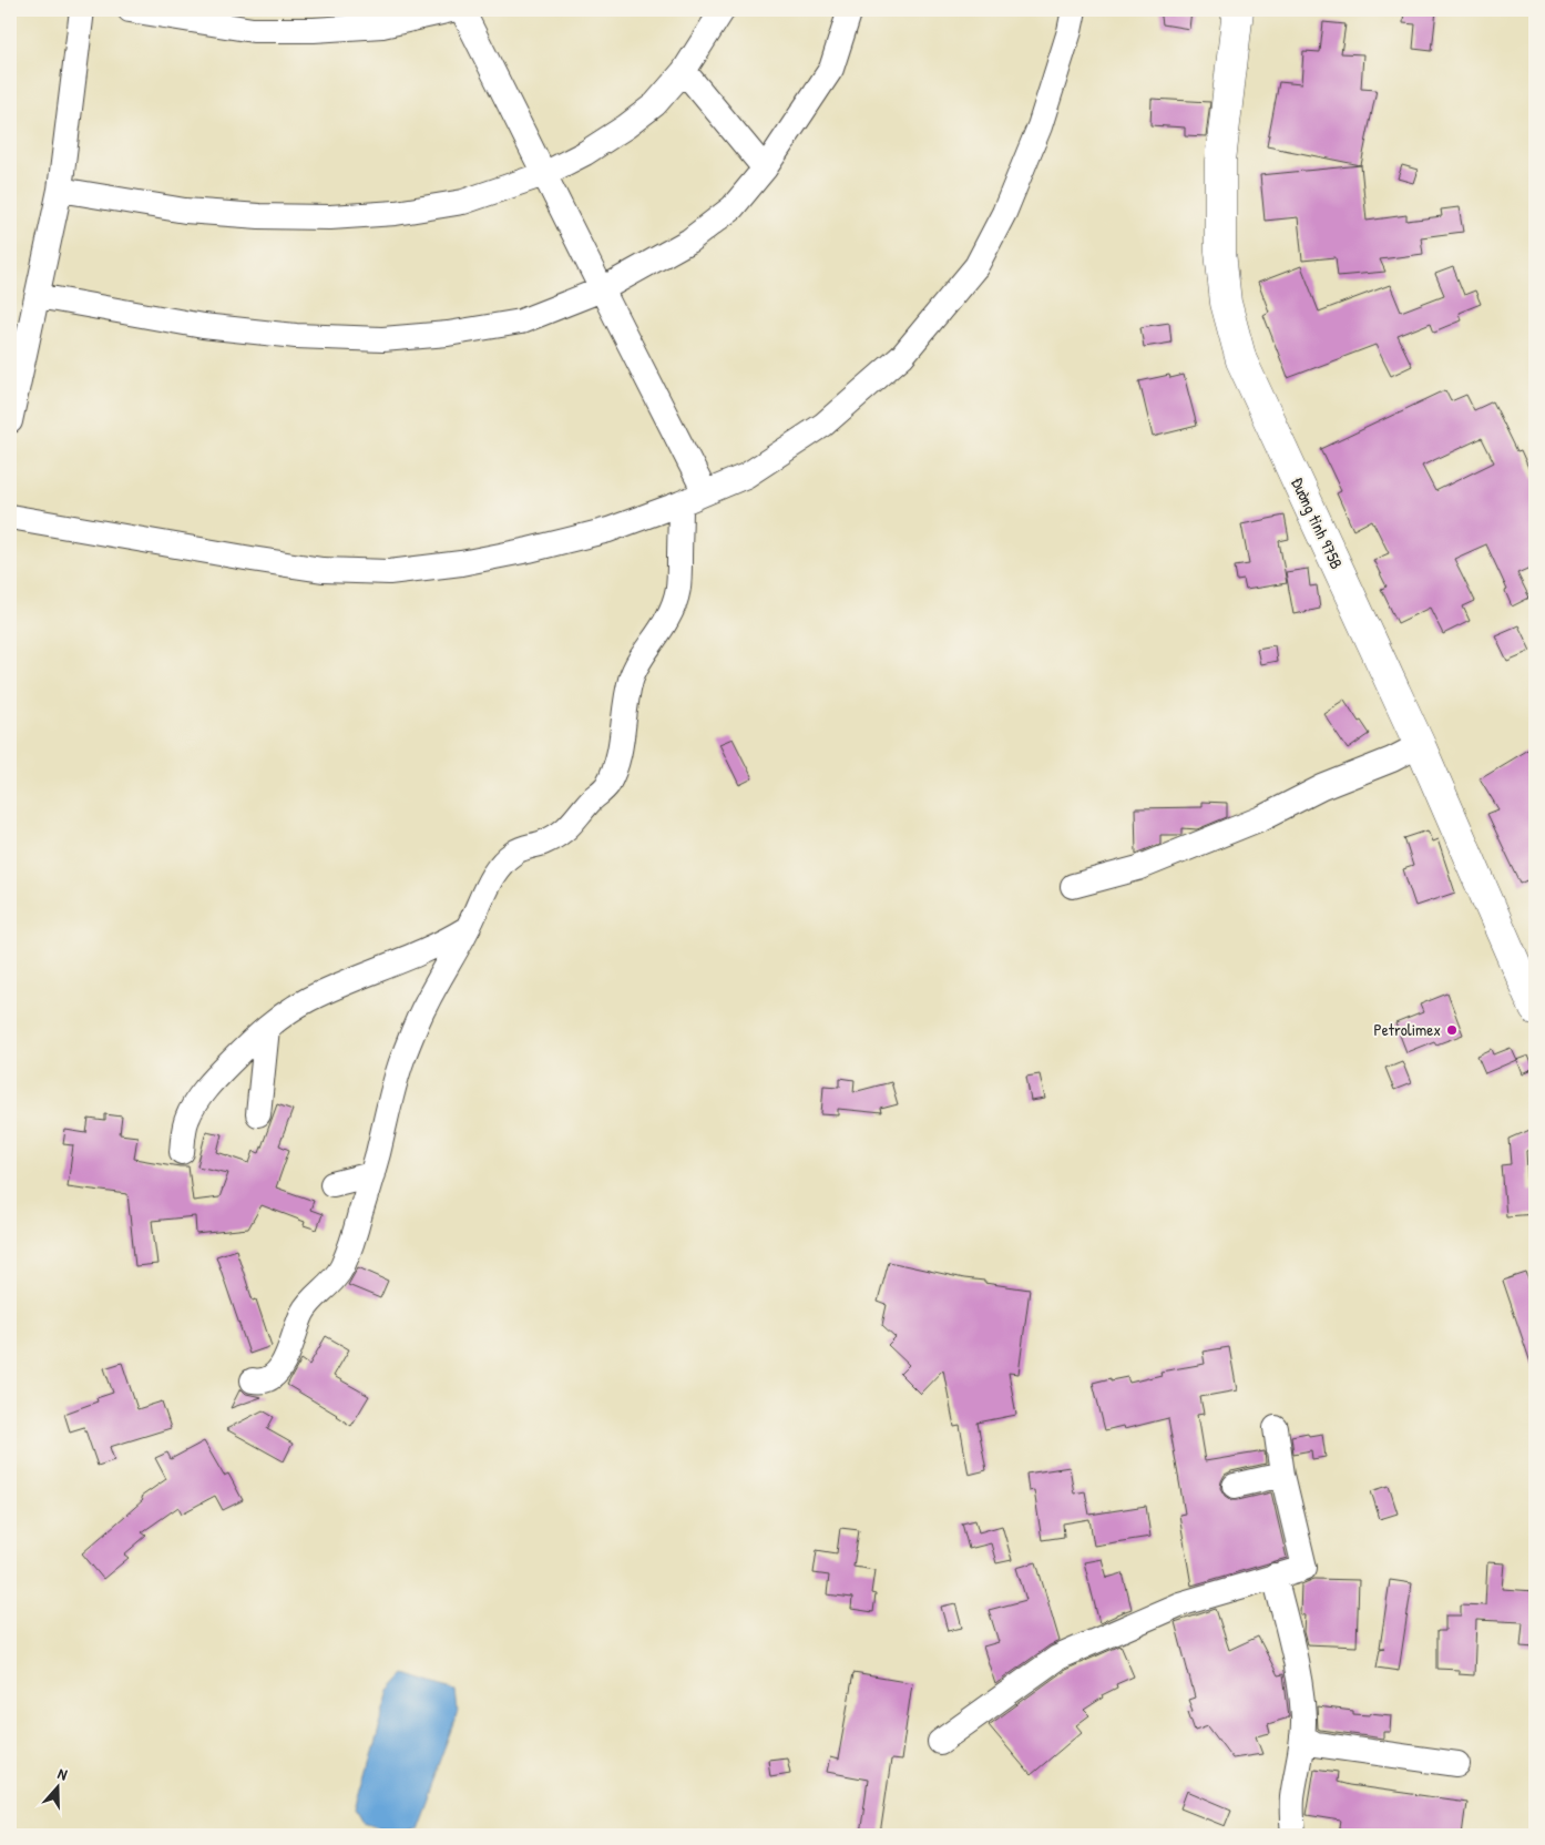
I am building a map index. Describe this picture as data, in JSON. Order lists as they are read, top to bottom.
{
  "streets": {
    "main road": ["Đường tỉnh 975B"]
  },
  "places": ["Petrolimex"],
  "north": "top"
}
